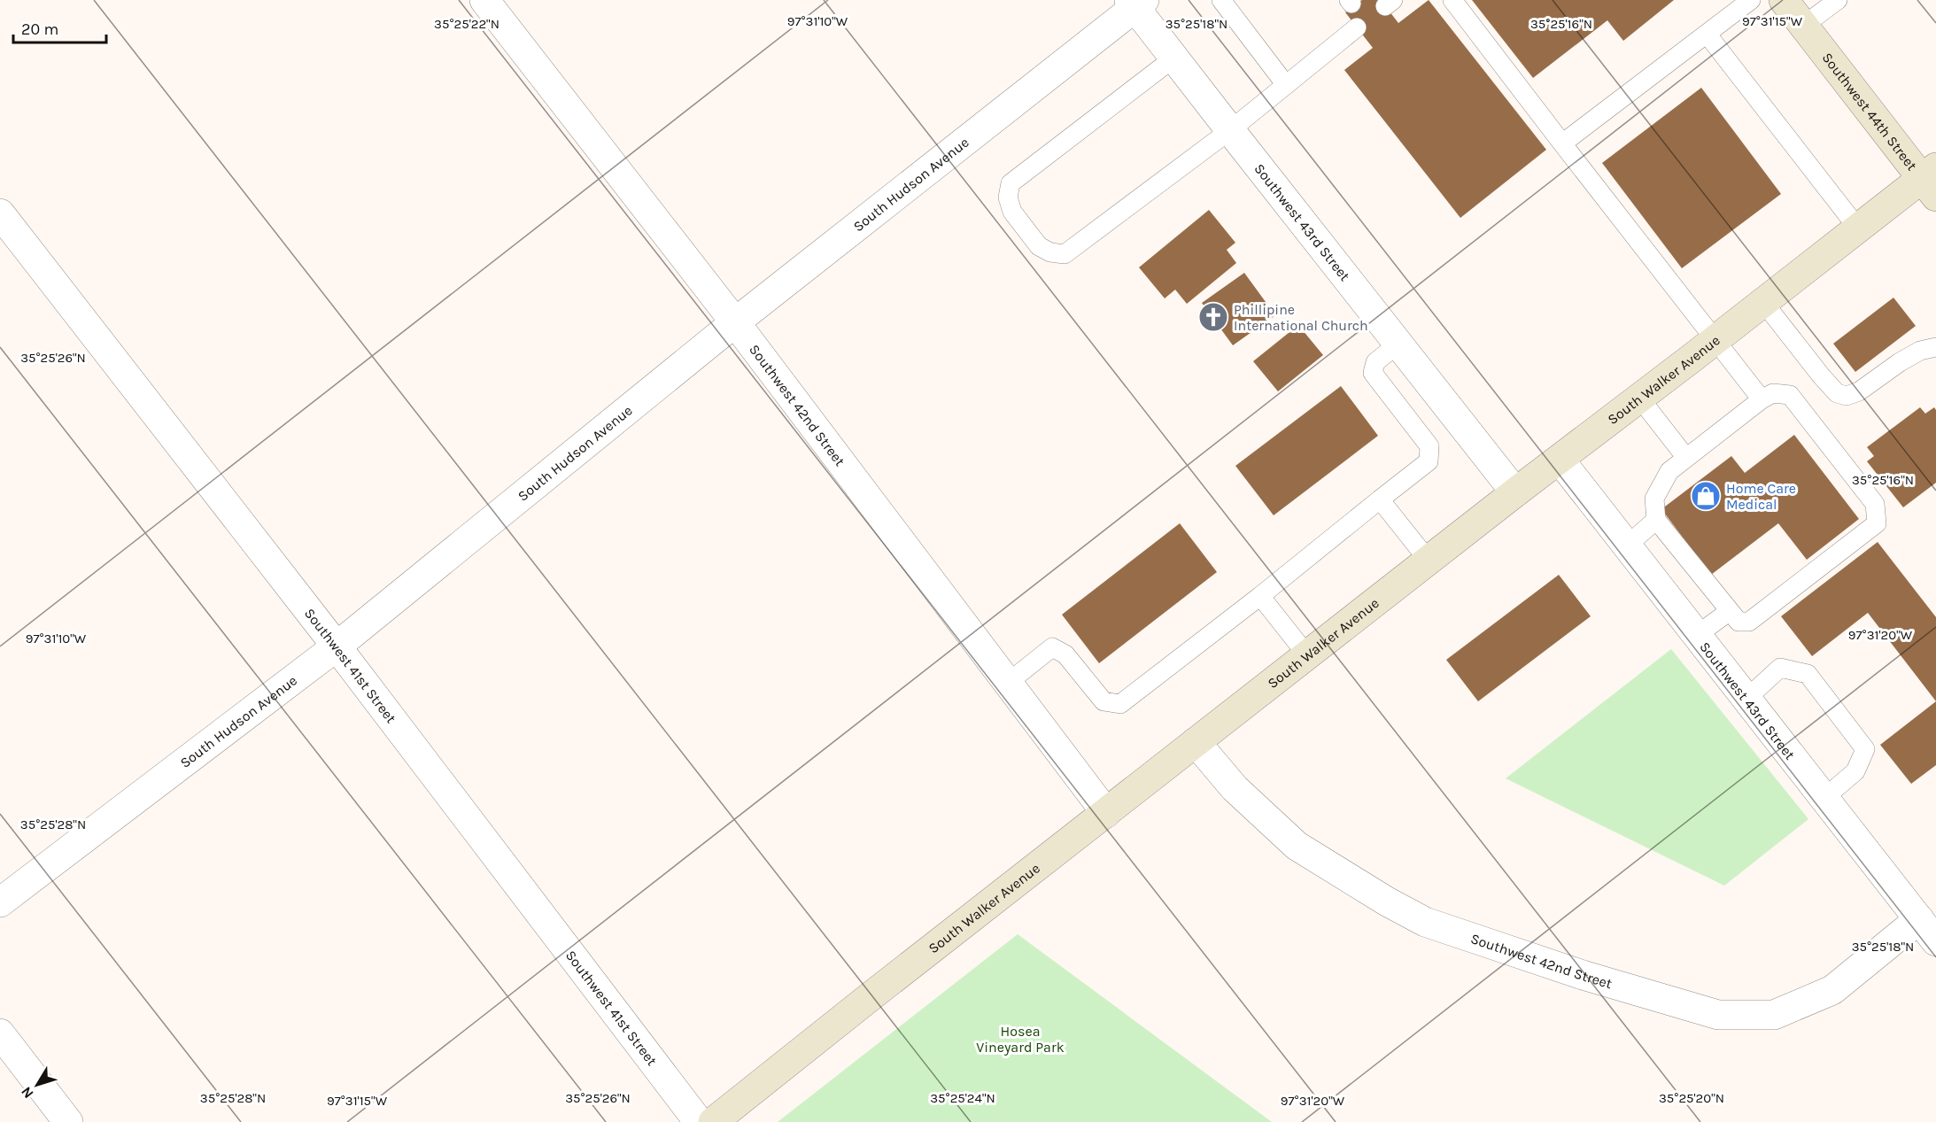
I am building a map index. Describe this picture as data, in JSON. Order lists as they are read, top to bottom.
{
  "streets": {
    "main road": ["Southwest 44th Street", "South Walker Avenue"],
    "street": [
      "South Hudson Avenue",
      "Southwest 43rd Street",
      "Southwest 42nd Street",
      "Southwest 41st Street"
    ]
  },
  "crossings": [
    ["Southwest 44th Street", "South Walker Avenue"],
    ["South Hudson Avenue", "Southwest 43rd Street"],
    ["South Hudson Avenue", "Southwest 42nd Street"],
    ["South Hudson Avenue", "Southwest 41st Street"],
    ["Southwest 43rd Street", "South Walker Avenue"],
    ["Southwest 43rd Street", "Southwest 42nd Street"],
    ["South Walker Avenue", "Southwest 42nd Street"]
  ],
  "parks": ["Hosea Vineyard Park"],
  "places": {
    "church": ["Phillipine International Church"],
    "shop": ["Home Care Medical"]
  },
  "scale_bar": "20 m",
  "north": "bottom left",
  "coordinates": [
    "97°31'10\"W",
    "97°31'15\"W",
    "35°25'22\"N",
    "35°25'18\"N",
    "35°25'16\"N",
    "35°25'26\"N",
    "97°31'20\"W",
    "35°25'28\"N",
    "35°25'24\"N",
    "35°25'20\"N"
  ]
}
